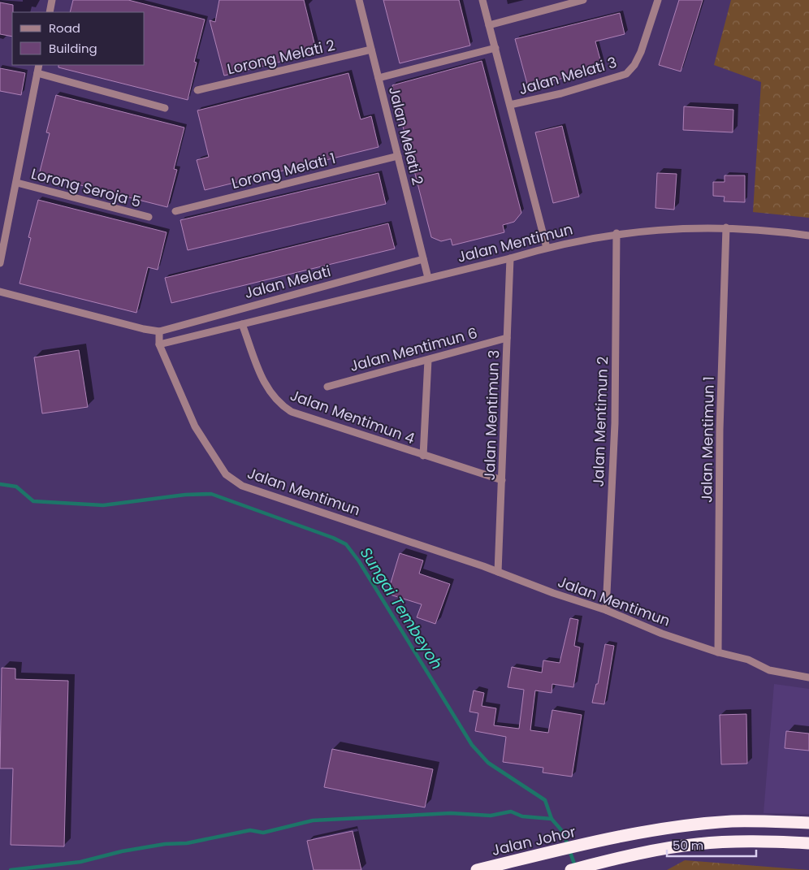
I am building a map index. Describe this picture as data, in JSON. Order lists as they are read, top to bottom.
{
  "streets": {
    "highway": ["Jalan Johor"],
    "street": [
      "Lorong Melati 2",
      "Jalan Melati 3",
      "Jalan Melati 2",
      "Lorong Melati 1",
      "Lorong Seroja 5",
      "Jalan Mentimun",
      "Jalan Melati",
      "Jalan Mentimun 6",
      "Jalan Mentimun 3",
      "Jalan Mentimun 4",
      "Jalan Mentimun 2",
      "Jalan Mentimun 1"
    ]
  },
  "crossings": [
    ["Lorong Melati 2", "Jalan Melati 2"],
    ["Jalan Melati 2", "Lorong Melati 1"],
    ["Jalan Melati 2", "Jalan Mentimun"],
    ["Jalan Melati 2", "Jalan Melati"],
    ["Jalan Mentimun", "Jalan Mentimun 3"],
    ["Jalan Mentimun", "Jalan Mentimun 4"],
    ["Jalan Mentimun", "Jalan Mentimun 2"],
    ["Jalan Mentimun", "Jalan Mentimun 1"],
    ["Jalan Mentimun 6", "Jalan Mentimun 3"],
    ["Jalan Mentimun 3", "Jalan Mentimun 4"]
  ],
  "water": ["Sungai Tembeyoh"],
  "legend": ["Road", "Building"],
  "scale_bar": "50 m"
}
